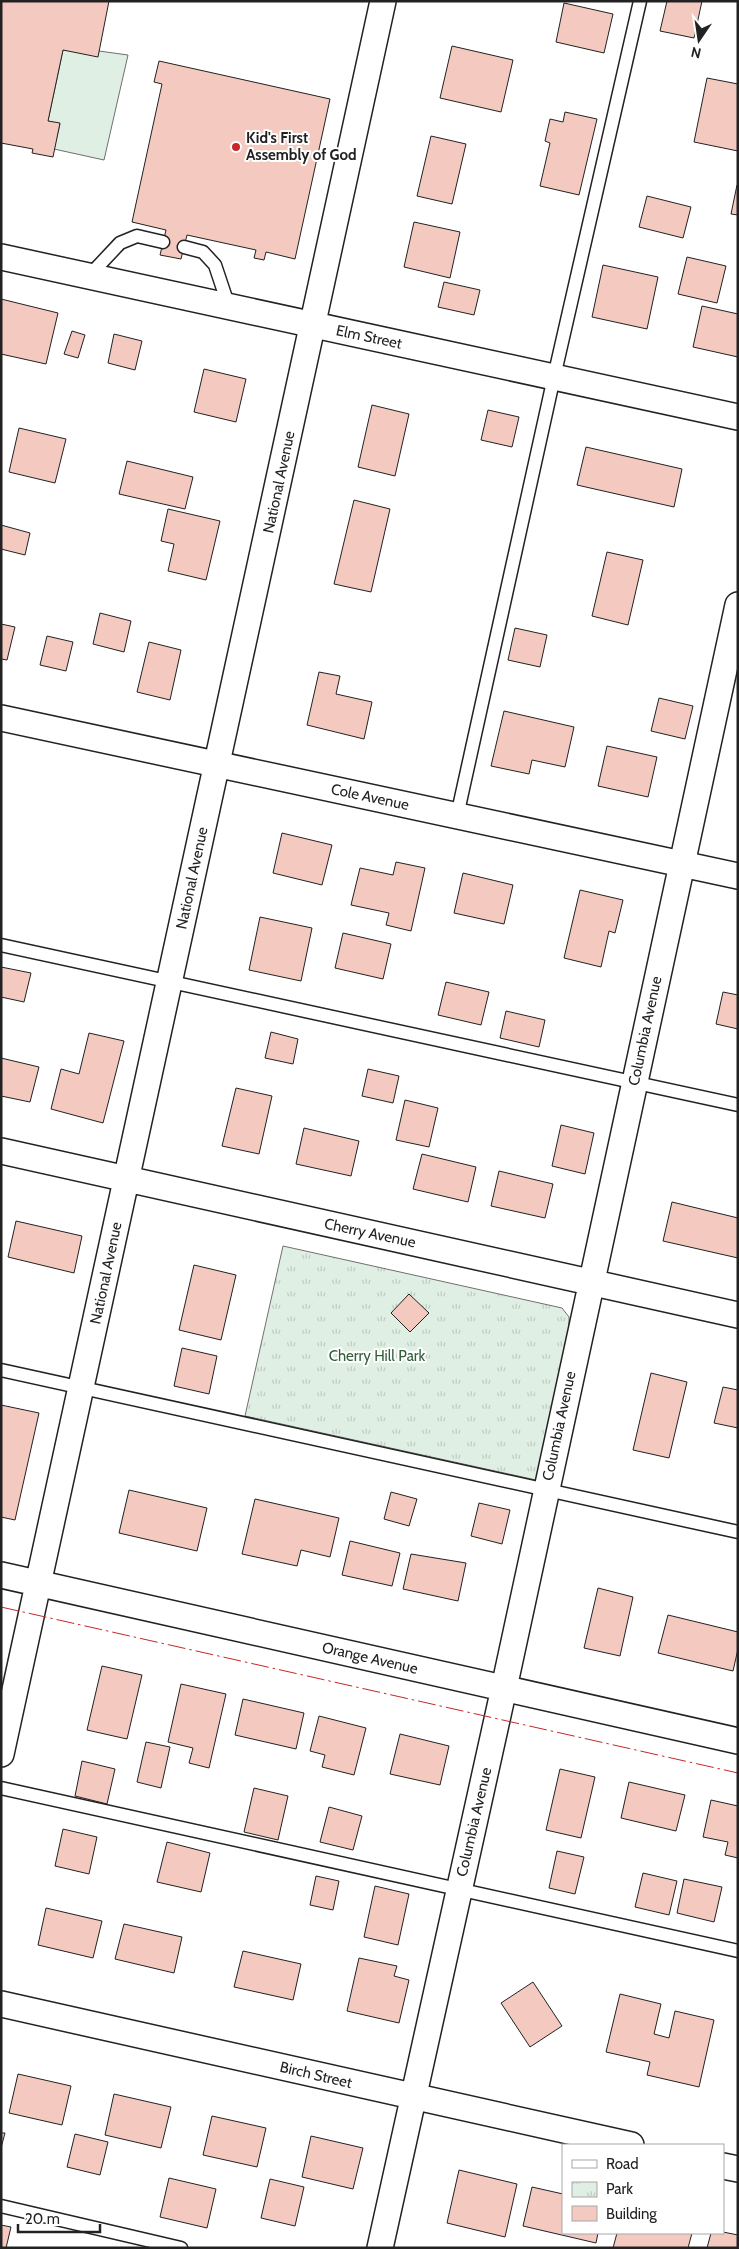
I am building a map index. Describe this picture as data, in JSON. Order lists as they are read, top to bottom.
{
  "streets": {
    "street": [
      "Elm Street",
      "National Avenue",
      "Cole Avenue",
      "Columbia Avenue",
      "Cherry Avenue",
      "Orange Avenue",
      "Birch Street"
    ]
  },
  "crossings": [
    ["Elm Street", "National Avenue"],
    ["National Avenue", "Cole Avenue"],
    ["National Avenue", "Cherry Avenue"],
    ["National Avenue", "Orange Avenue"],
    ["Cole Avenue", "Columbia Avenue"],
    ["Columbia Avenue", "Cherry Avenue"],
    ["Columbia Avenue", "Orange Avenue"],
    ["Columbia Avenue", "Birch Street"]
  ],
  "parks": ["Cherry Hill Park"],
  "places": ["Kid's First Assembly of God"],
  "legend": ["Road", "Park", "Building"],
  "scale_bar": "20 m",
  "north": "bottom"
}
